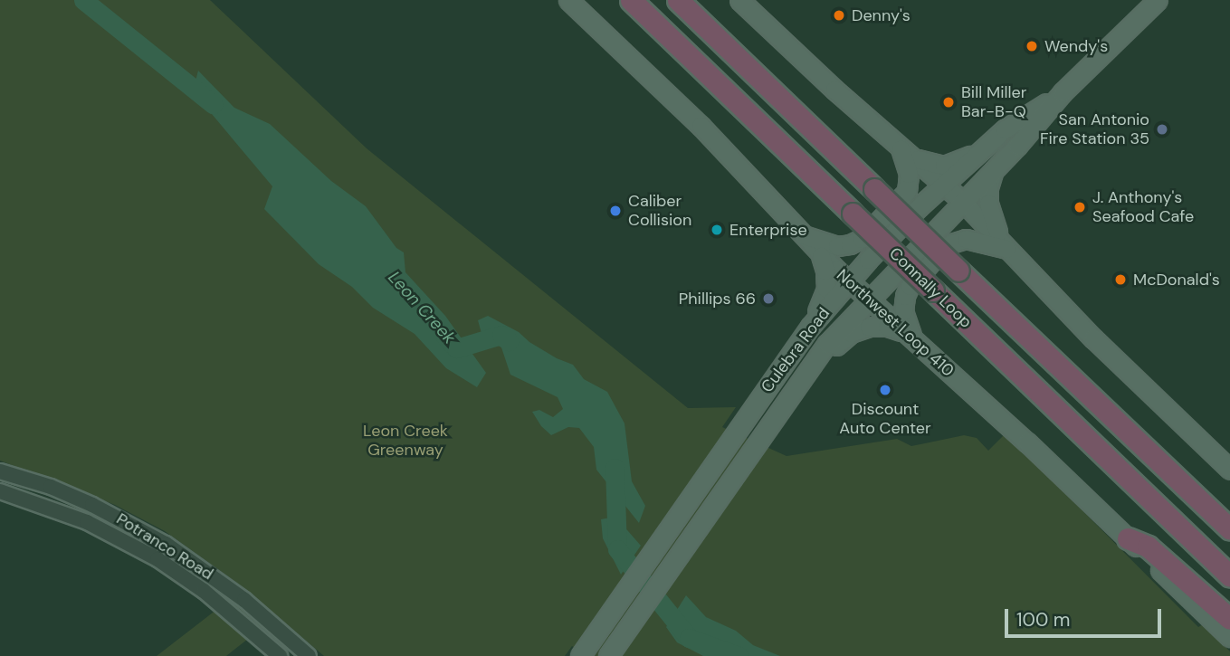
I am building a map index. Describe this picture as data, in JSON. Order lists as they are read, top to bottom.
{
  "streets": {
    "highway": ["Connally Loop"],
    "main road": ["Northwest Loop 410", "Culebra Road"],
    "street": ["Potranco Road"]
  },
  "crossings": [
    ["Northwest Loop 410", "Culebra Road"]
  ],
  "water": ["Leon Creek"],
  "parks": ["Leon Creek Greenway"],
  "places": [
    "Denny's",
    "Wendy's",
    "Bill Miller Bar-B-Q",
    "San Antonio Fire Station 35",
    "J. Anthony's Seafood Cafe",
    "Caliber Collision",
    "Enterprise",
    "McDonald's",
    "Phillips 66",
    "Discount Auto Center"
  ],
  "scale_bar": "100 m"
}
